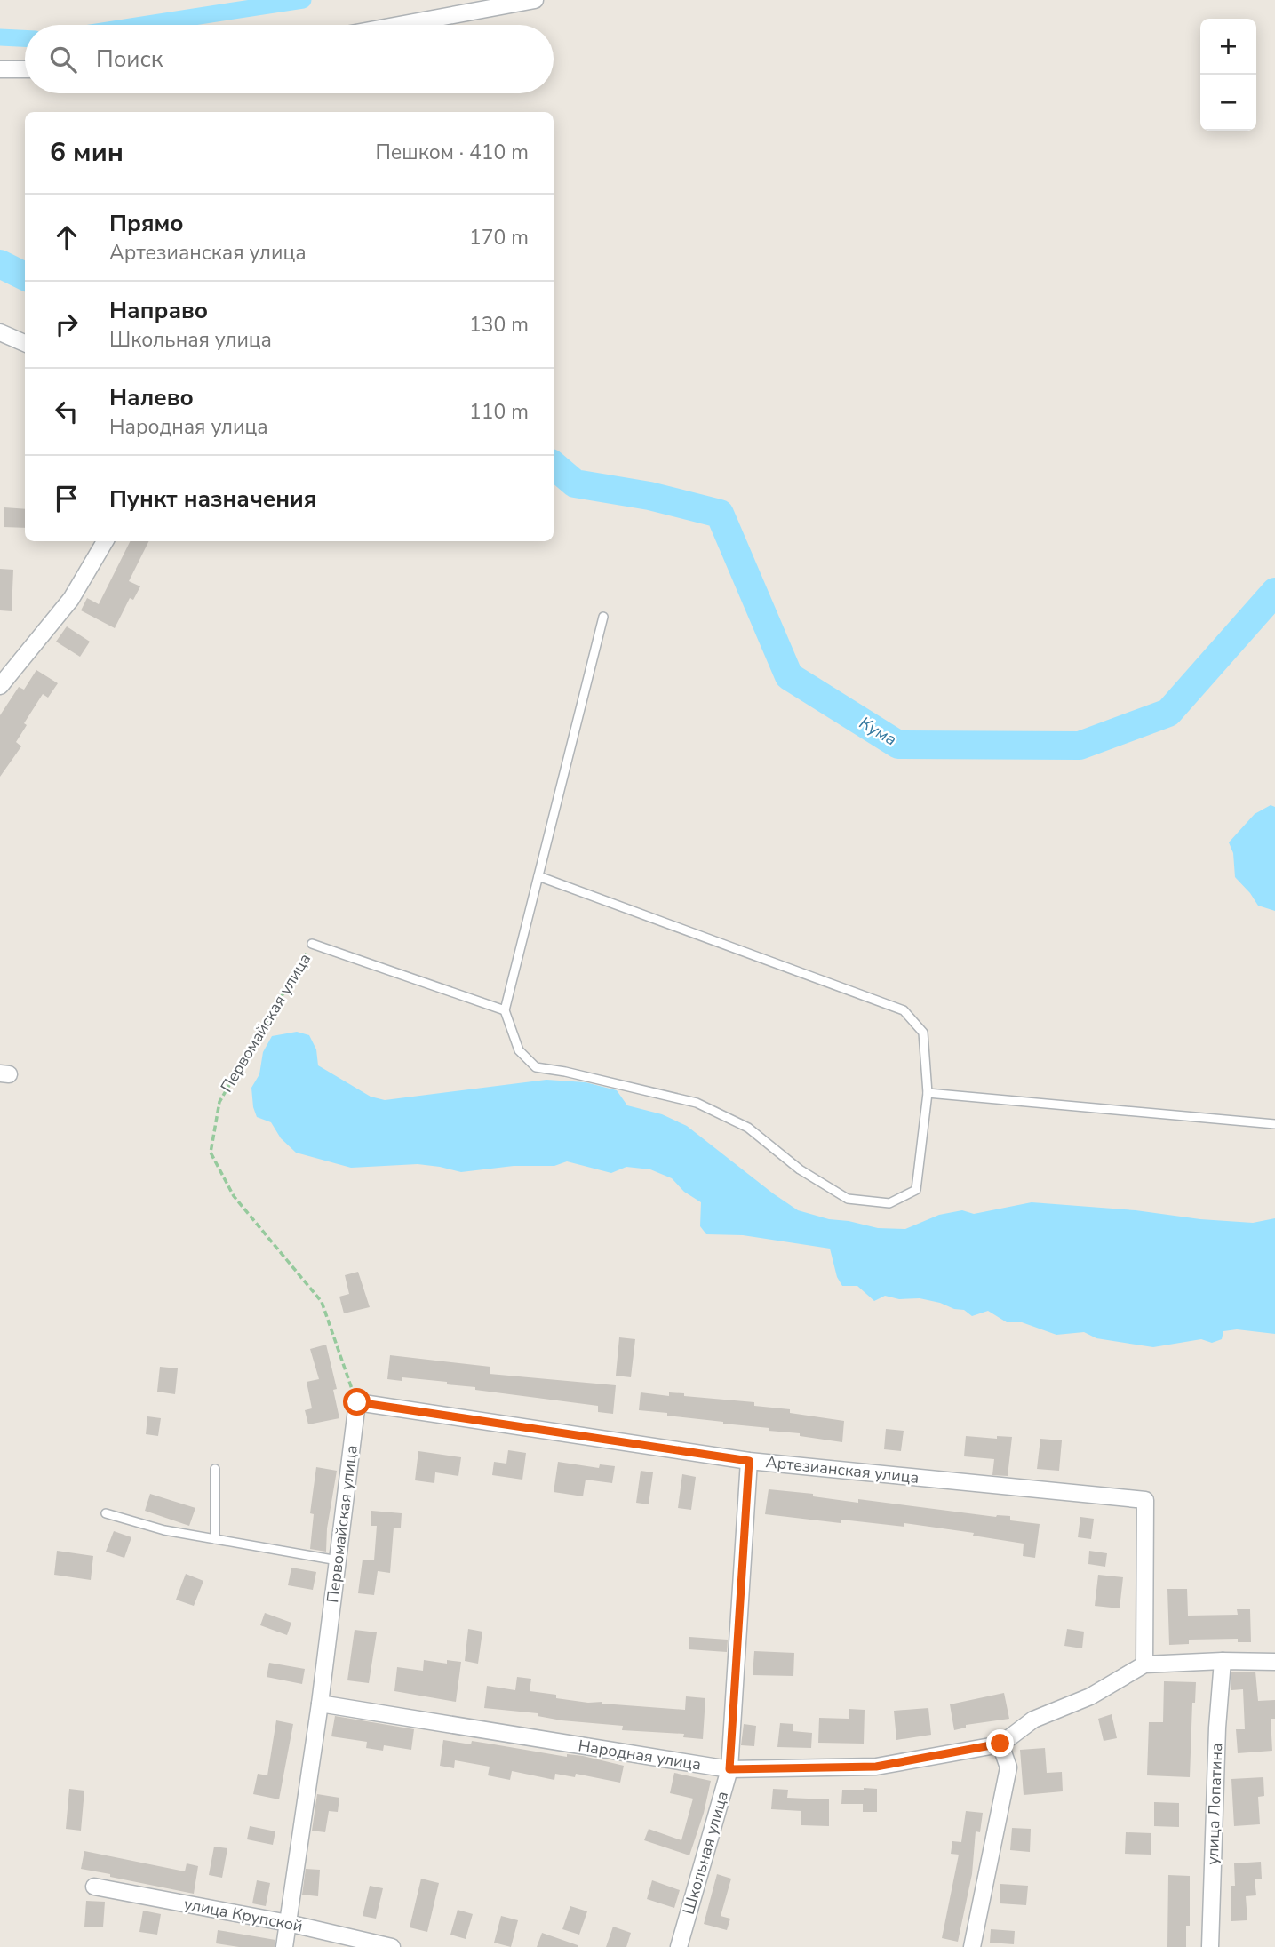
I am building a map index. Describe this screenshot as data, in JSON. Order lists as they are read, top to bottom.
{
  "streets": {
    "street": [
      "Первомайская улица",
      "Артезианская улица",
      "Народная улица",
      "улица Лопатина",
      "Школьная улица",
      "улица Крупской"
    ]
  },
  "crossings": [
    ["Первомайская улица", "Артезианская улица"],
    ["Первомайская улица", "Народная улица"],
    ["Первомайская улица", "улица Крупской"],
    ["Артезианская улица", "Народная улица"],
    ["Артезианская улица", "Школьная улица"],
    ["Народная улица", "улица Лопатина"],
    ["Народная улица", "Школьная улица"]
  ],
  "water": ["Кума"],
  "page": {
    "map_buttons": ["+", "−"],
    "search": "Поиск",
    "heading": ["6 мин", "Пешком · 410 m"],
    "list": [
      ["Прямо", "Артезианская улица", "170 m"],
      ["Направо", "Школьная улица", "130 m"],
      ["Налево", "Народная улица", "110 m"],
      "Пункт назначения"
    ]
  }
}
